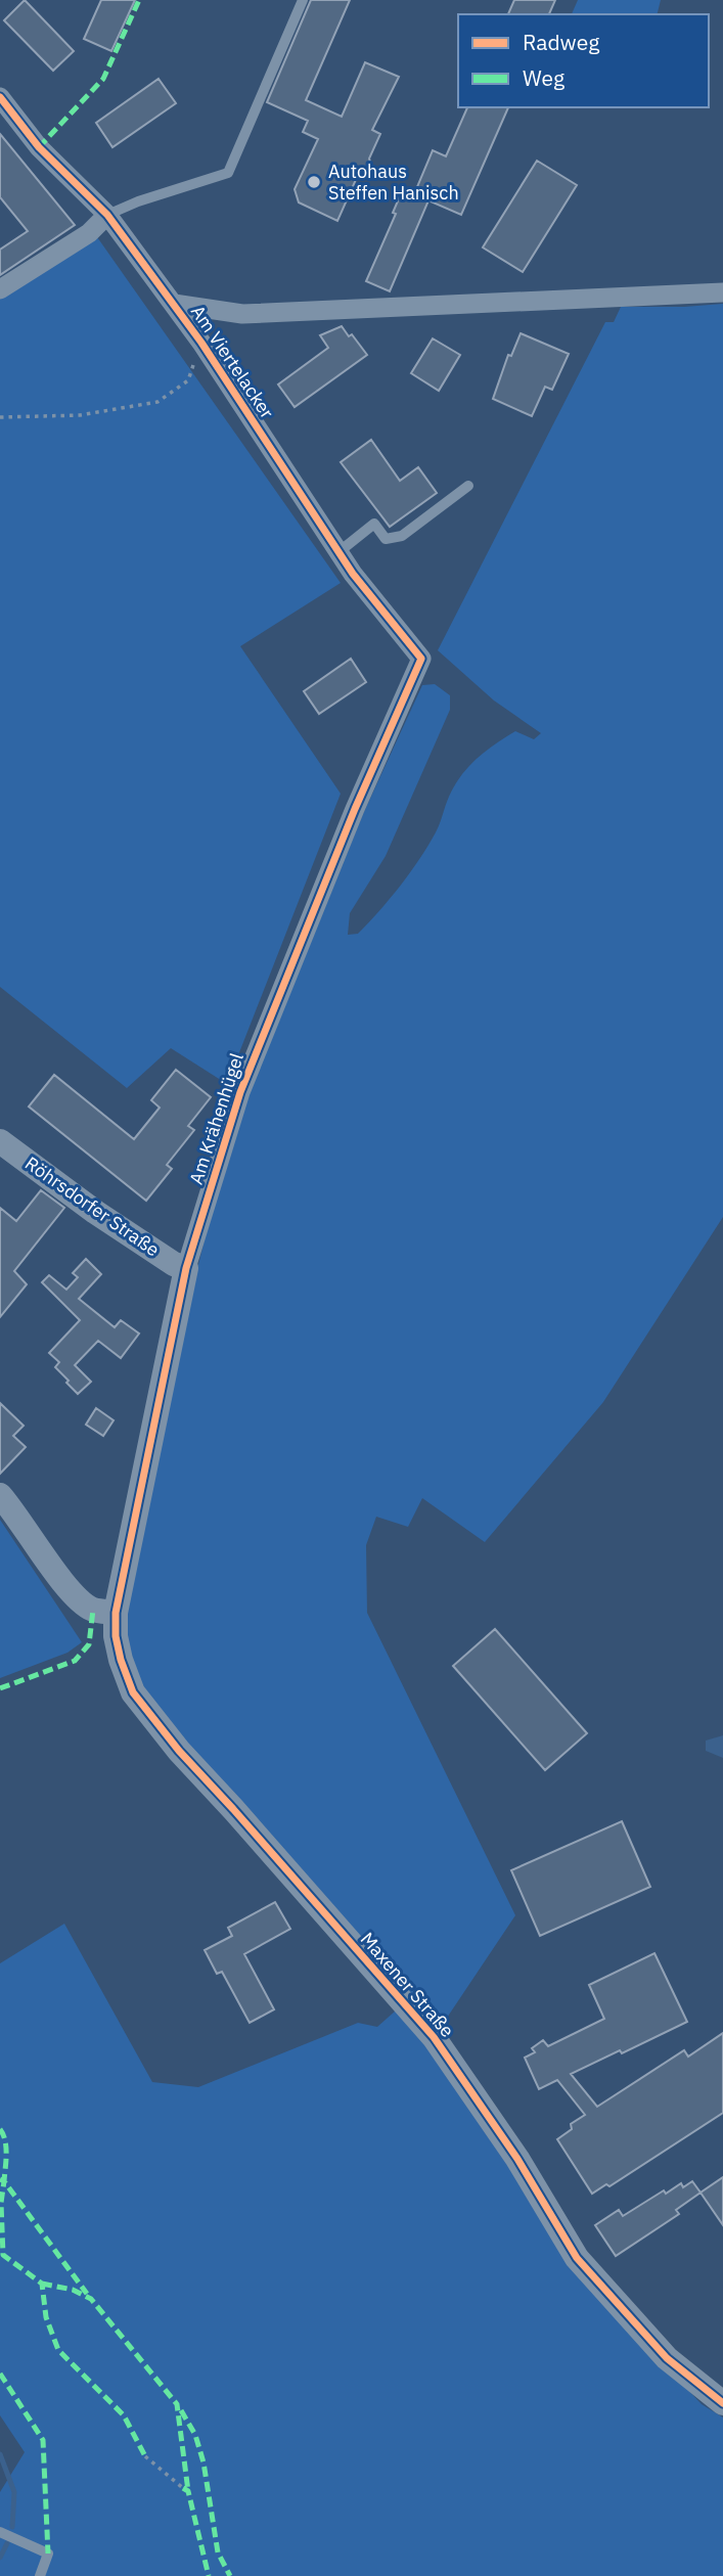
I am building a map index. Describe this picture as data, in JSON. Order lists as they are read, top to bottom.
{
  "streets": {
    "street": [
      "Am Viertelacker",
      "Am Krähenhügel",
      "Röhrsdorfer Straße",
      "Maxener Straße"
    ]
  },
  "crossings": [
    ["Am Viertelacker", "Am Krähenhügel"],
    ["Am Krähenhügel", "Röhrsdorfer Straße"],
    ["Am Krähenhügel", "Maxener Straße"]
  ],
  "places": ["Autohaus Steffen Hanisch"],
  "legend": ["Radweg", "Weg"]
}
